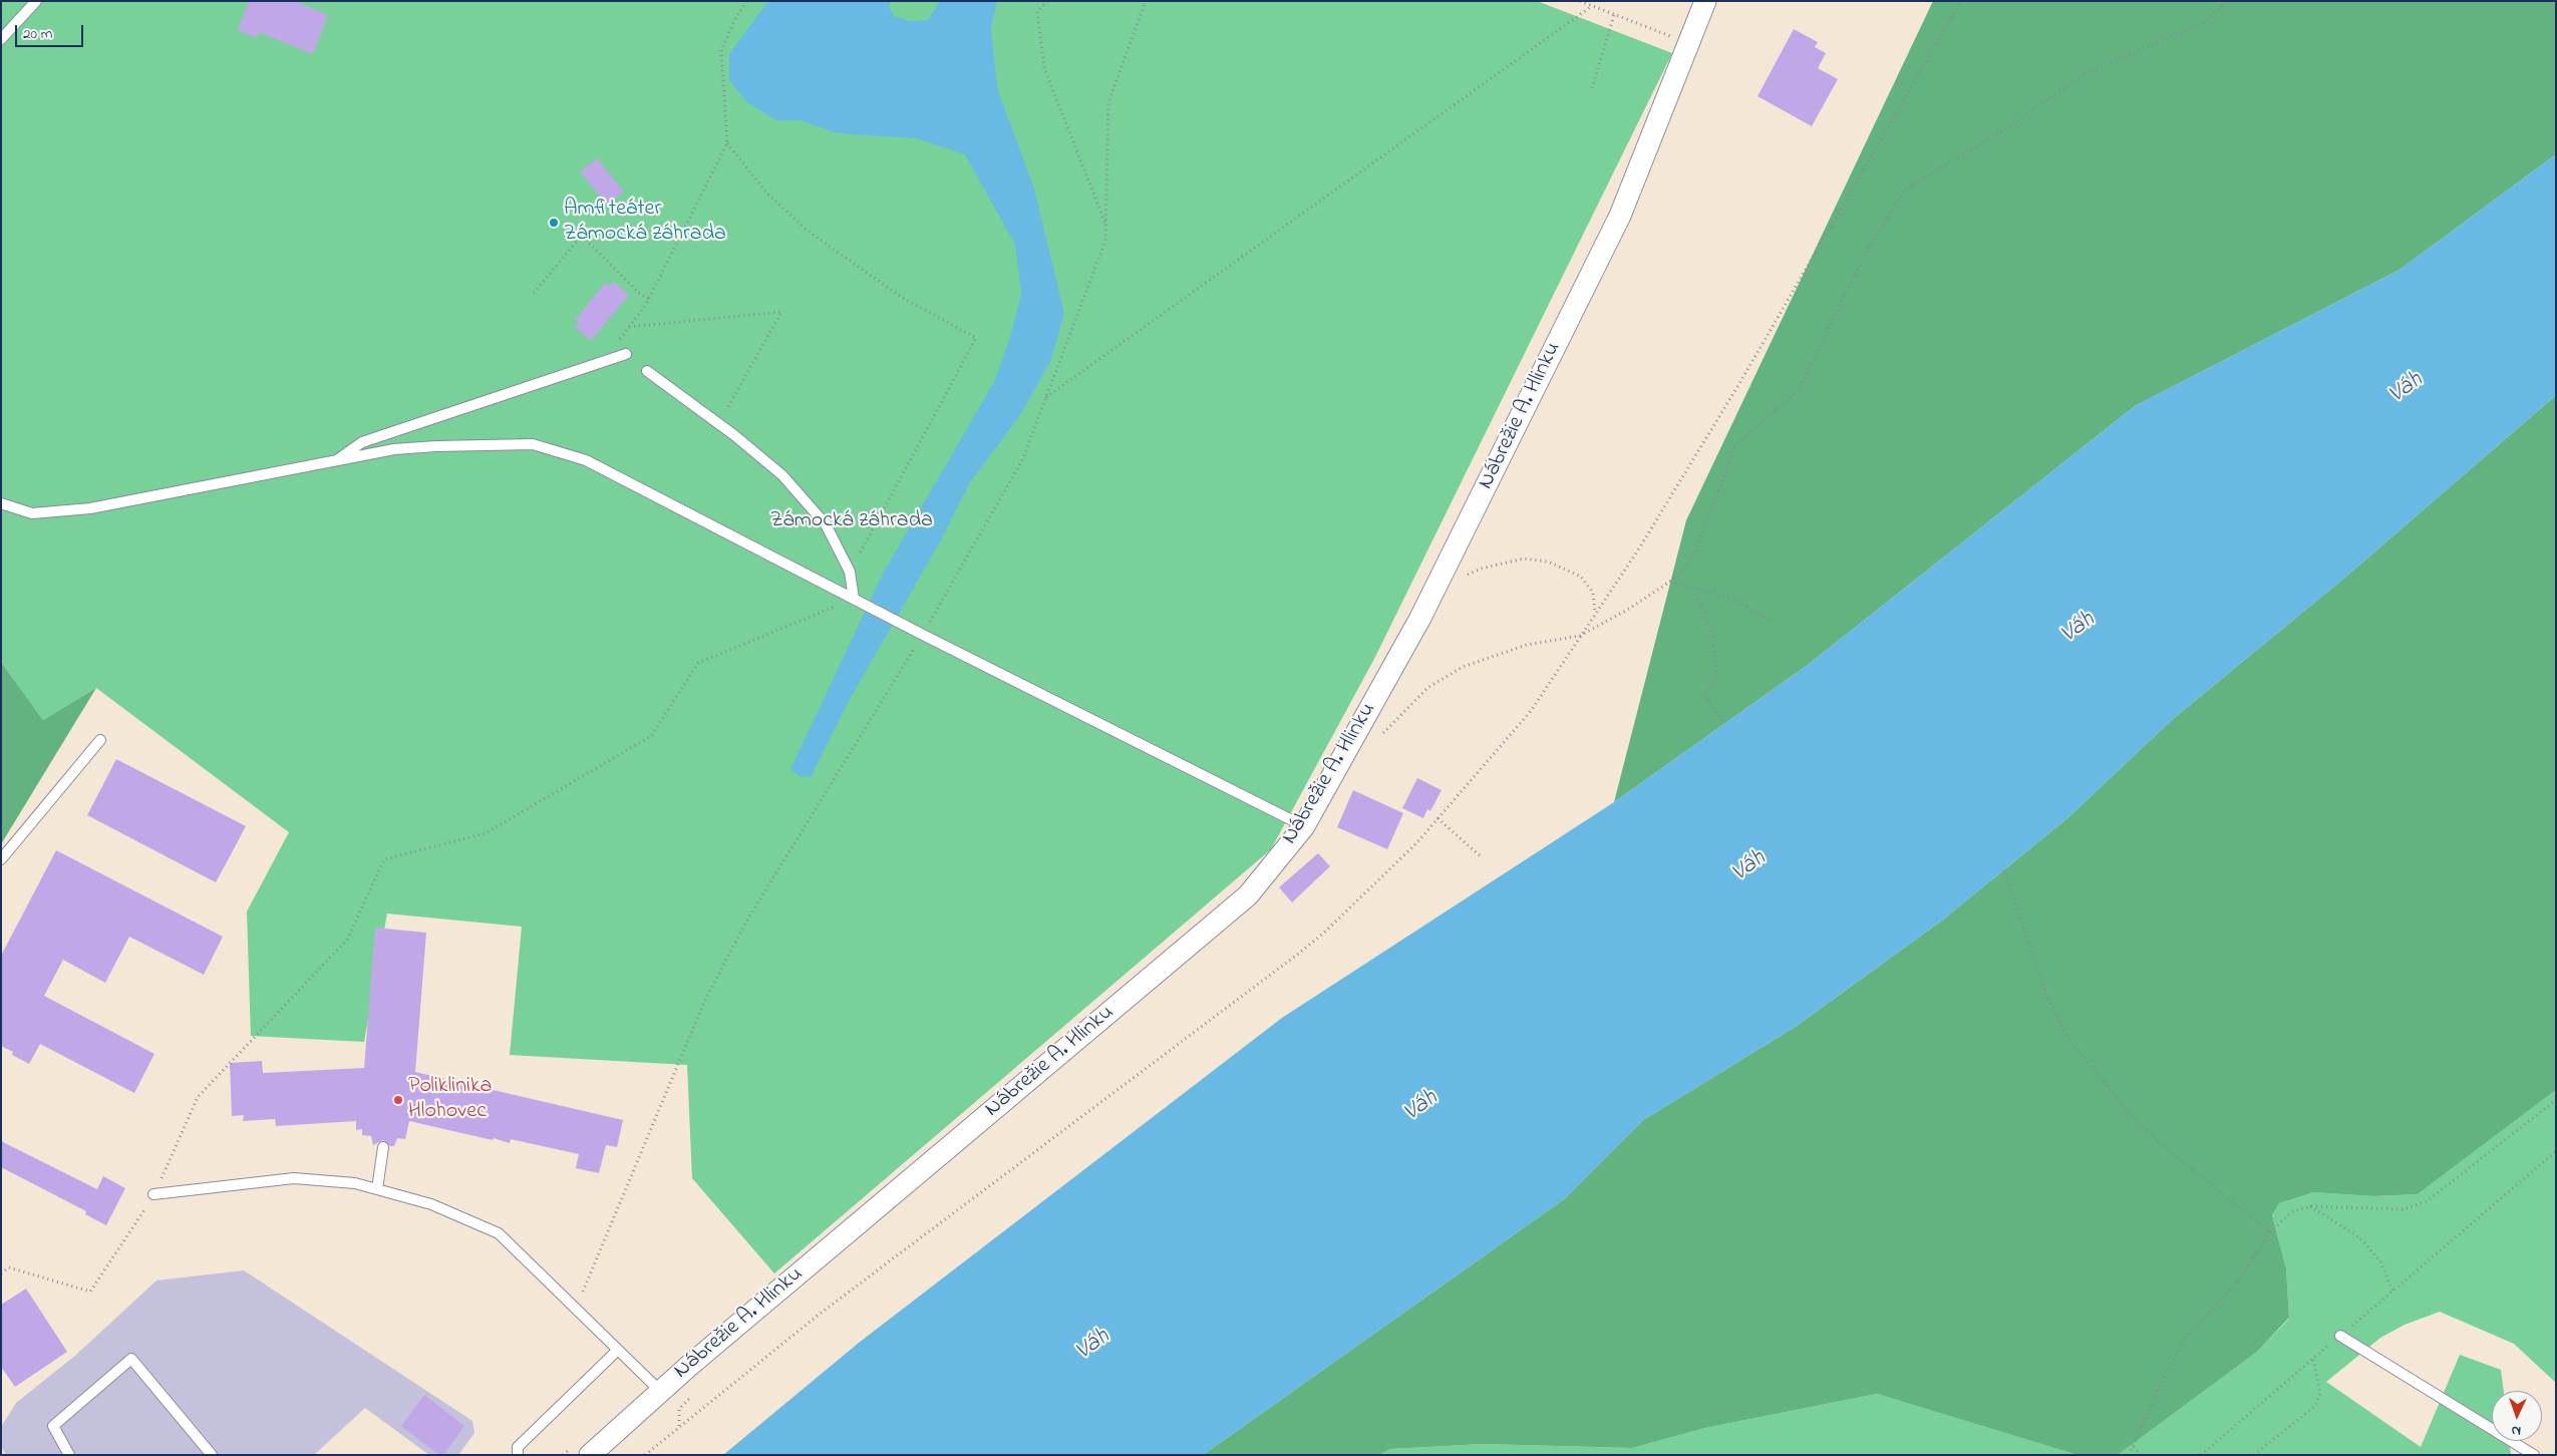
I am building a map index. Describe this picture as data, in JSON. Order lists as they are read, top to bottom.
{
  "streets": {
    "street": ["Nábrežie A. Hlinku"]
  },
  "water": ["Váh"],
  "parks": ["Zámocká záhrada"],
  "places": ["Amfiteáter Zámocká záhrada", "Poliklinika Hlohovec"],
  "scale_bar": "20 m",
  "north": "bottom"
}
